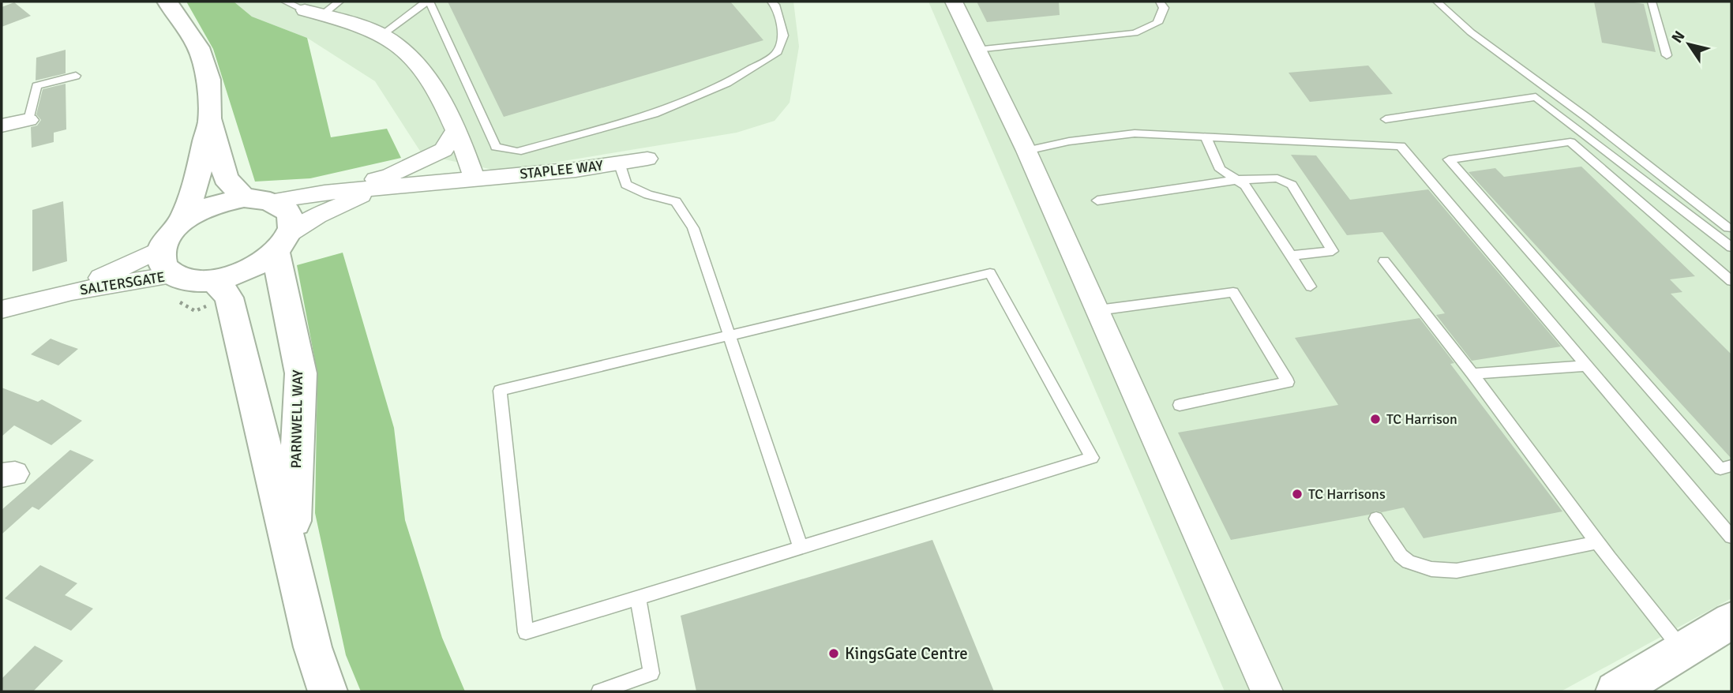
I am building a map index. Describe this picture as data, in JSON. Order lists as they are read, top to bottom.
{
  "streets": {
    "street": ["STAPLEE WAY", "SALTERSGATE", "PARNWELL WAY"]
  },
  "crossings": [
    ["STAPLEE WAY", "PARNWELL WAY"]
  ],
  "places": ["TC Harrison", "TC Harrisons", "KingsGate Centre"],
  "north": "top left"
}
